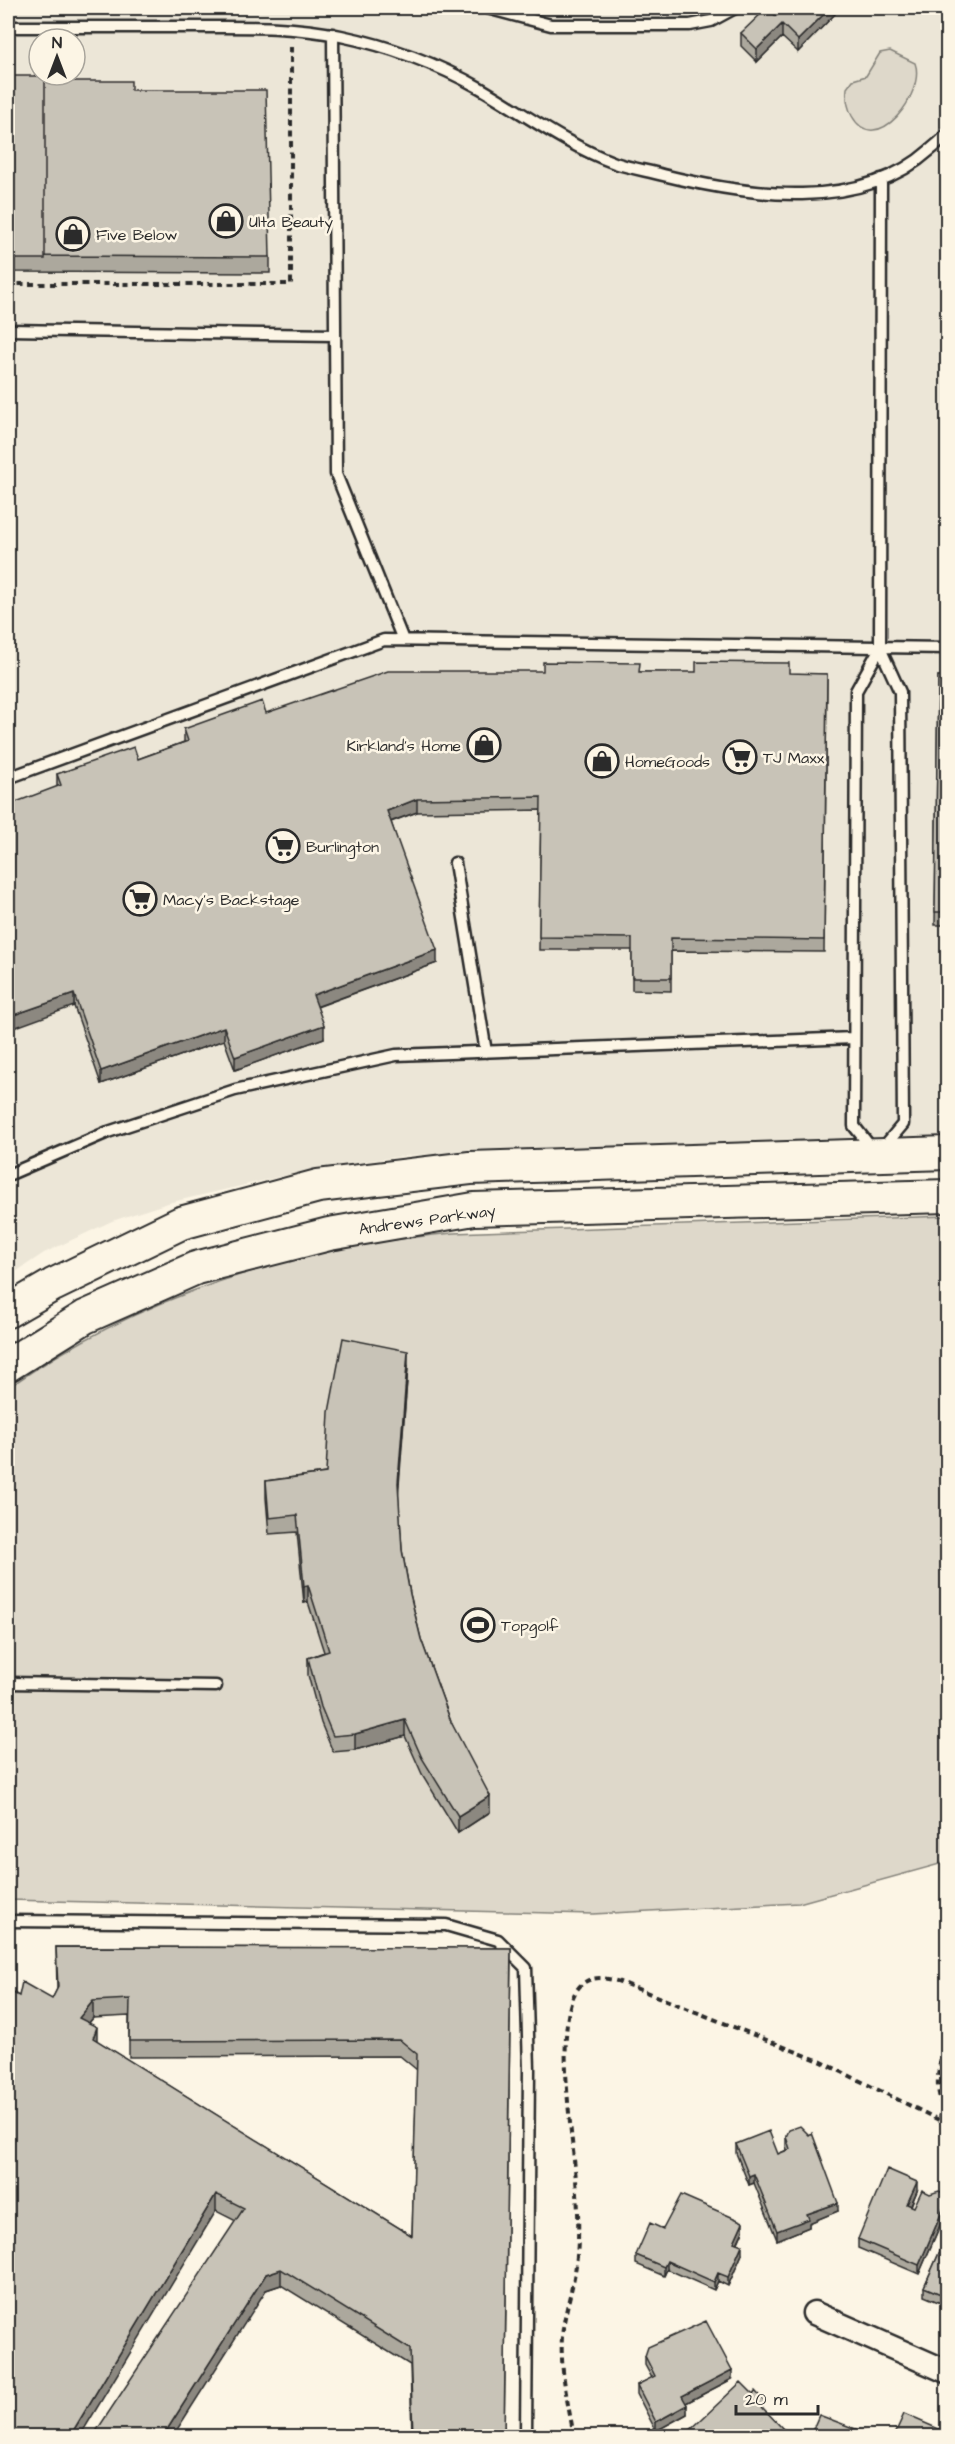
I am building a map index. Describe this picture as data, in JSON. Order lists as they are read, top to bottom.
{
  "streets": {
    "street": ["Andrews Parkway"]
  },
  "places": {
    "shop": [
      "Ulta Beauty",
      "Five Below",
      "Kirkland's Home",
      "HomeGoods"
    ],
    "supermarket": ["TJ Maxx", "Burlington", "Macy's Backstage"],
    "sports": ["Topgolf"]
  },
  "scale_bar": "20 m",
  "north": "top"
}
